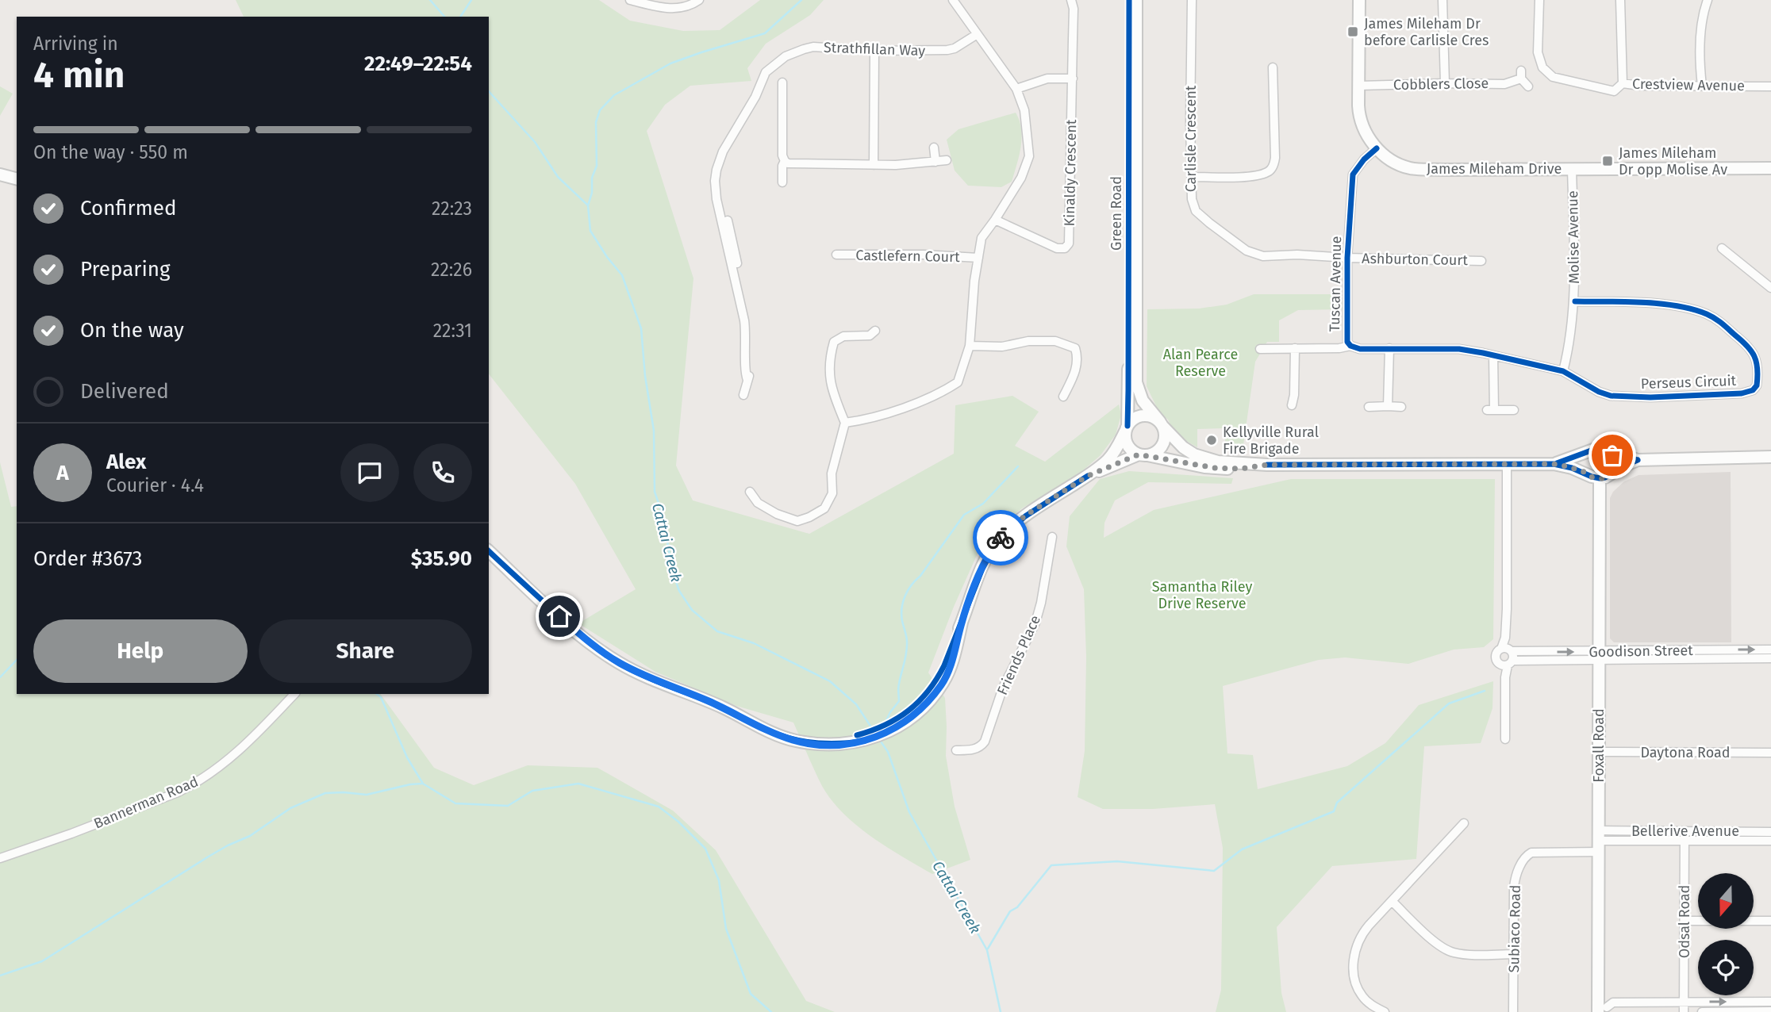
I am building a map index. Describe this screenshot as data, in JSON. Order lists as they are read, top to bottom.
{
  "streets": {
    "main road": ["James Mileham Drive", "Green Road", "Foxall Road"],
    "street": [
      "Strathfillan Way",
      "Cobblers Close",
      "Crestview Avenue",
      "Carlisle Crescent",
      "Kinaldy Crescent",
      "Molise Avenue",
      "Castlefern Court",
      "Ashburton Court",
      "Tuscan Avenue",
      "Perseus Circuit",
      "Goodison Street",
      "Friends Place",
      "Daytona Road",
      "Bannerman Road",
      "Bellerive Avenue",
      "Odsal Road",
      "Subiaco Road"
    ]
  },
  "crossings": [
    ["Cobblers Close", "James Mileham Drive"],
    ["Carlisle Crescent", "Ashburton Court"],
    ["Carlisle Crescent", "Tuscan Avenue"],
    ["James Mileham Drive", "Molise Avenue"],
    ["James Mileham Drive", "Tuscan Avenue"],
    ["Molise Avenue", "Tuscan Avenue"],
    ["Molise Avenue", "Perseus Circuit"],
    ["Ashburton Court", "Tuscan Avenue"],
    ["Tuscan Avenue", "Perseus Circuit"],
    ["Goodison Street", "Foxall Road"],
    ["Foxall Road", "Daytona Road"],
    ["Foxall Road", "Bellerive Avenue"],
    ["Foxall Road", "Subiaco Road"],
    ["Bellerive Avenue", "Odsal Road"],
    ["Bellerive Avenue", "Subiaco Road"]
  ],
  "water": ["Cattai Creek"],
  "parks": ["Alan Pearce Reserve", "Samantha Riley Drive Reserve"],
  "places": {
    "transit": ["James Mileham Dr before Carlisle Cres", "James Mileham Dr opp Molise Av"],
    "other": ["Kellyville Rural Fire Brigade"]
  },
  "north": "bottom",
  "page": {
    "heading": ["4 min", "Arriving in", "22:49–22:54"],
    "panel": [
      "Alex",
      "Courier · 4.4",
      "Order #3673",
      "$35.90"
    ],
    "bar": "On the way · 550 m",
    "list": [
      ["Confirmed", "22:23"],
      ["Preparing", "22:26"],
      ["On the way", "22:31"],
      "Delivered"
    ],
    "round": "A",
    "buttons": ["Help", "Share"]
  }
}
